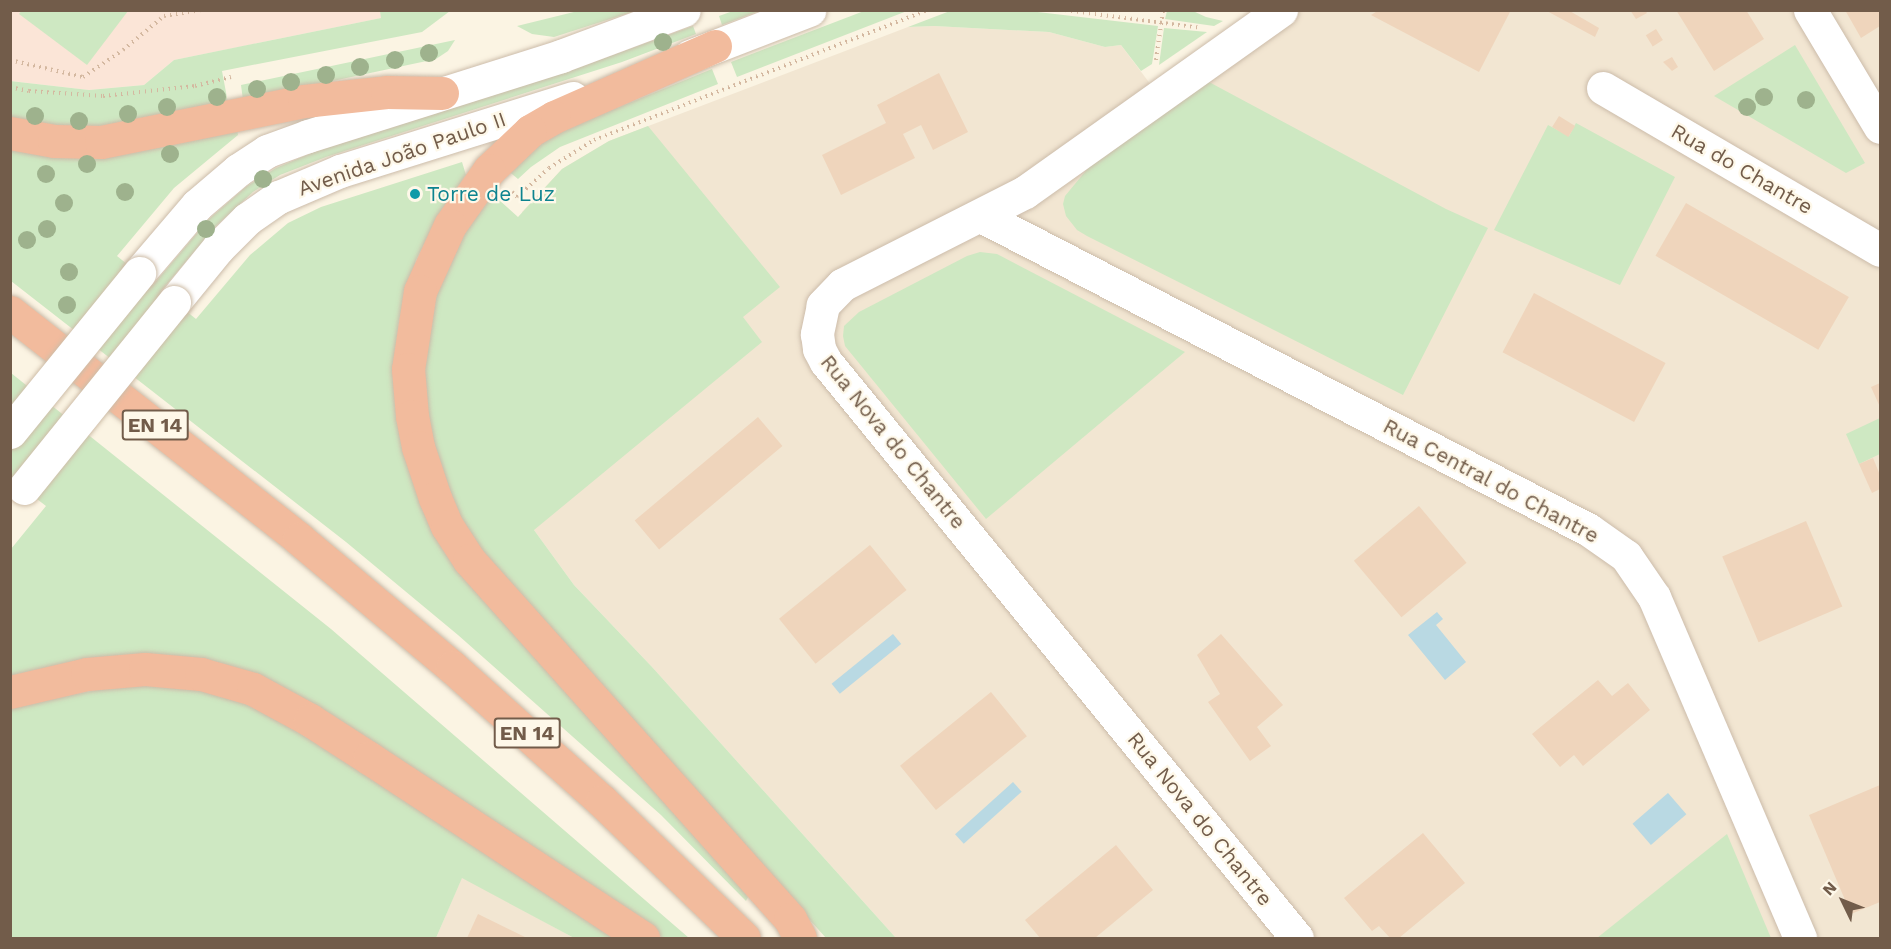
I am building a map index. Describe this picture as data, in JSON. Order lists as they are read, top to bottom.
{
  "streets": {
    "highway": ["EN 14"],
    "street": [
      "Avenida João Paulo II",
      "Rua do Chantre",
      "Rua Nova do Chantre",
      "Rua Central do Chantre"
    ]
  },
  "crossings": [
    ["Rua Nova do Chantre", "Rua Central do Chantre"]
  ],
  "places": ["Torre de Luz"],
  "north": "top left"
}
